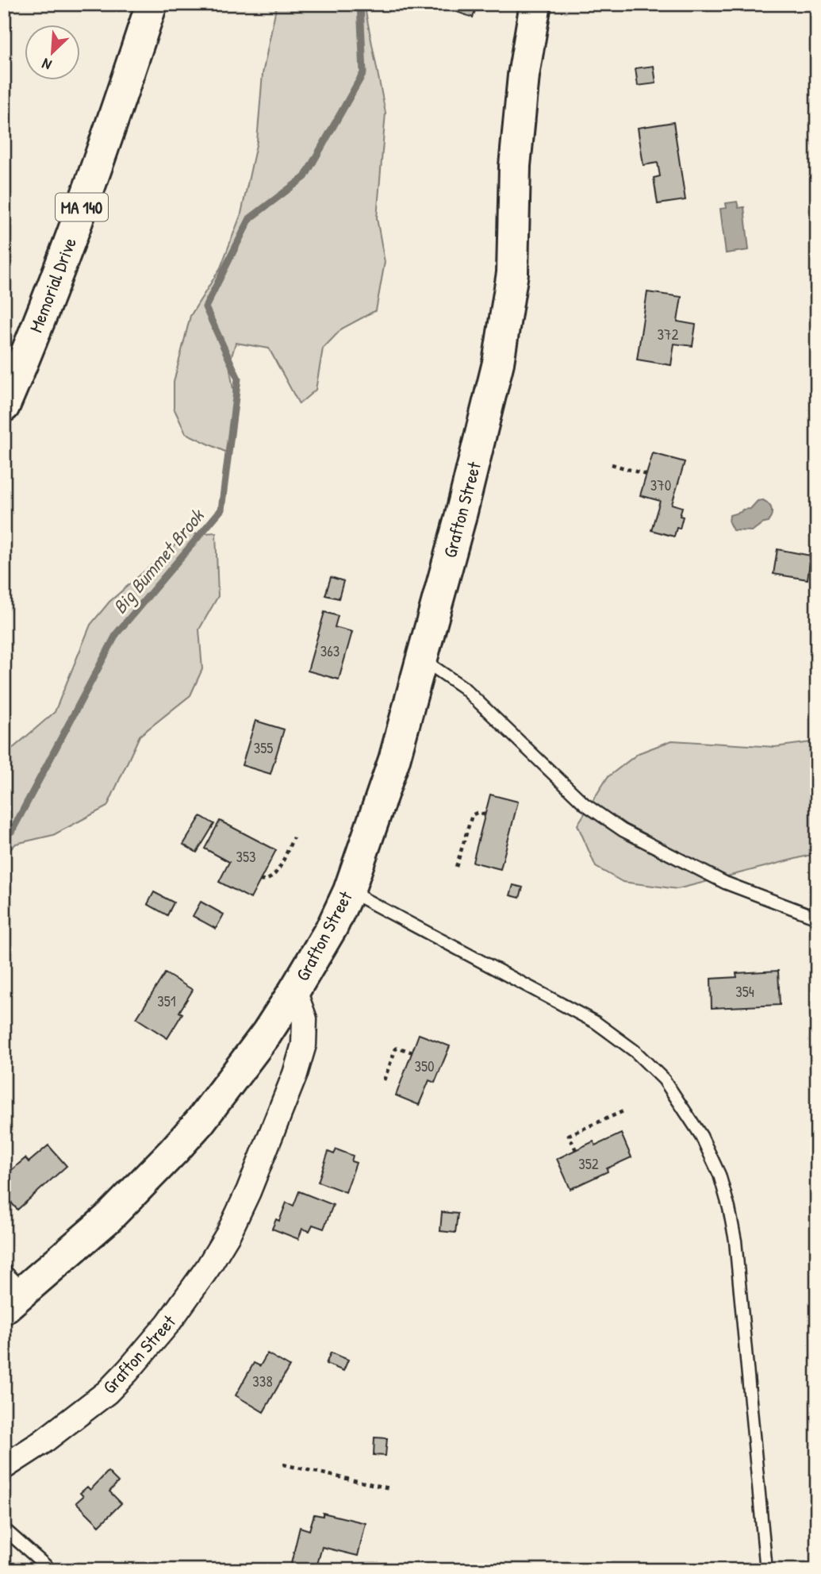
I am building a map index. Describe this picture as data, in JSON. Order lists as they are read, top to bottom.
{
  "streets": {
    "street": ["MA 140", "Memorial Drive", "Grafton Street"]
  },
  "water": ["Big Bummet Brook"],
  "house_numbers": [
    "372",
    "370",
    "363",
    "355",
    "353",
    "354",
    "351",
    "350",
    "352",
    "338"
  ],
  "north": "bottom left"
}
